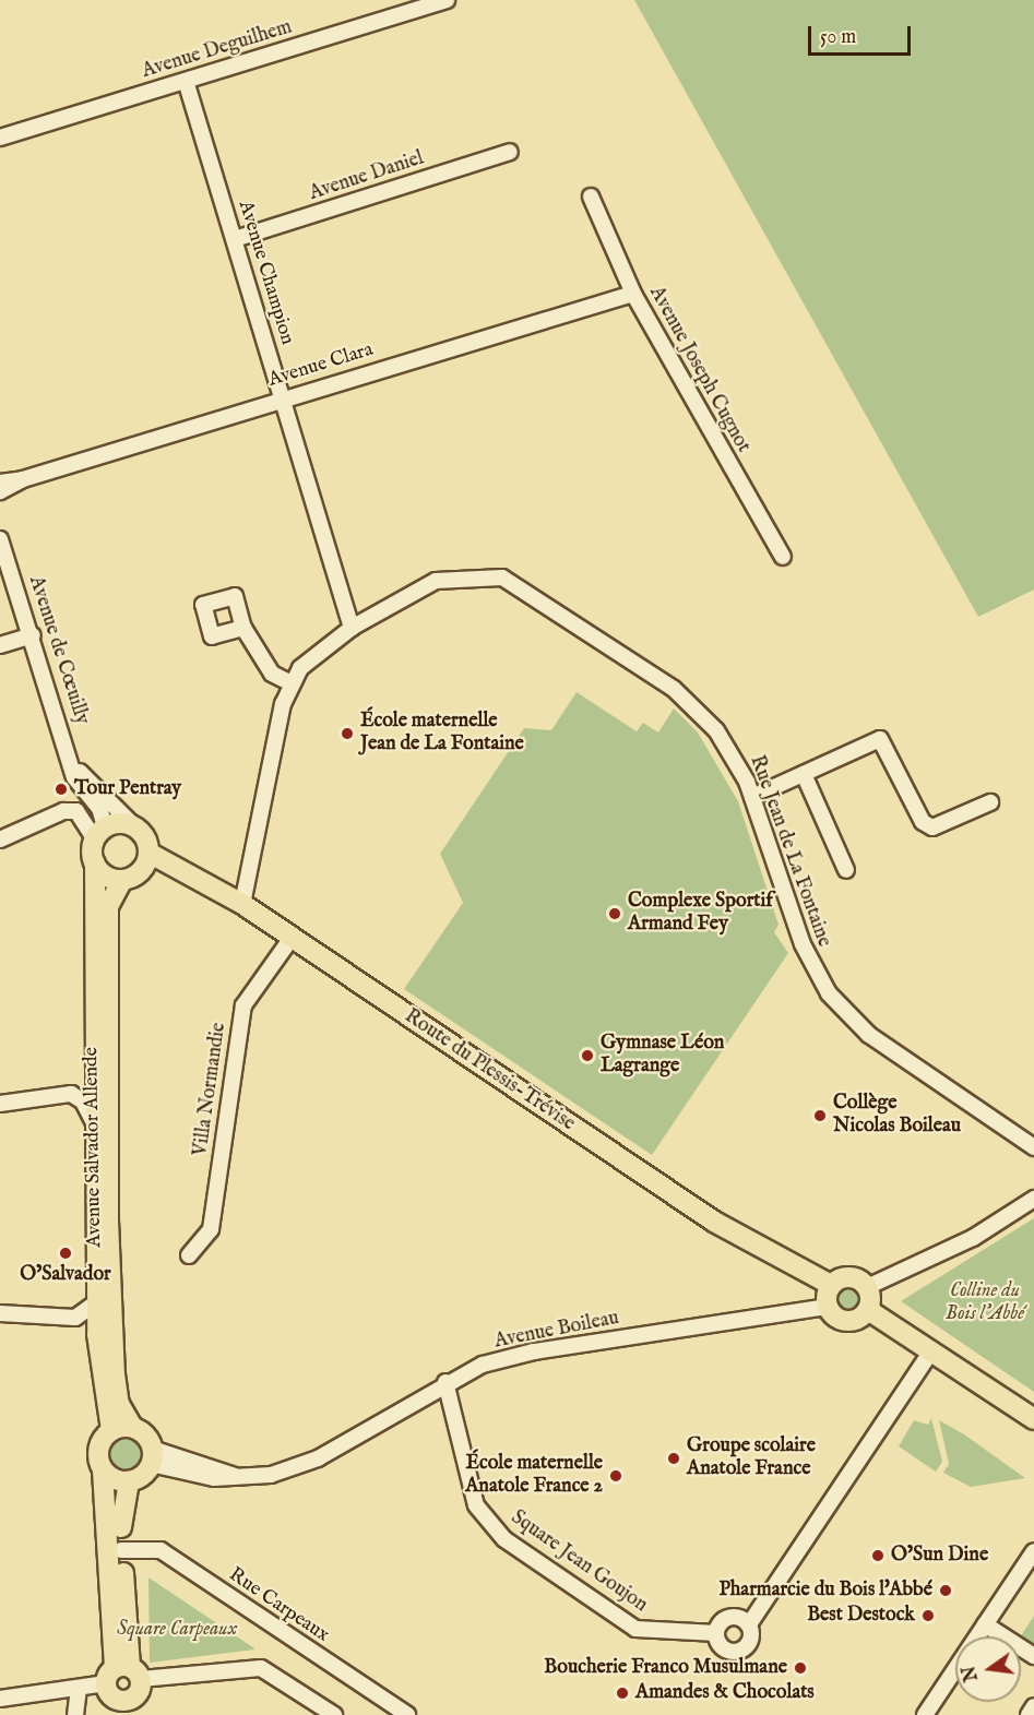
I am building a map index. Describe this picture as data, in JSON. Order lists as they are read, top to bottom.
{
  "streets": {
    "main road": ["Route du Plessis-Trévise", "Avenue Salvador Allende"],
    "street": [
      "Avenue Deguilhem",
      "Avenue Daniel",
      "Avenue Champion",
      "Avenue Clara",
      "Avenue Joseph Cugnot",
      "Avenue de Cœuilly",
      "Rue Jean de La Fontaine",
      "Villa Normandie",
      "Avenue Boileau",
      "Square Jean Goujon",
      "Rue Carpeaux"
    ]
  },
  "crossings": [
    ["Avenue Deguilhem", "Avenue Champion"],
    ["Avenue Daniel", "Avenue Champion"],
    ["Avenue Champion", "Avenue Clara"],
    ["Avenue Champion", "Rue Jean de La Fontaine"],
    ["Avenue Clara", "Avenue Joseph Cugnot"],
    ["Avenue de Cœuilly", "Route du Plessis-Trévise"],
    ["Avenue de Cœuilly", "Avenue Salvador Allende"],
    ["Rue Jean de La Fontaine", "Route du Plessis-Trévise"],
    ["Route du Plessis-Trévise", "Villa Normandie"],
    ["Route du Plessis-Trévise", "Avenue Salvador Allende"],
    ["Route du Plessis-Trévise", "Avenue Boileau"],
    ["Avenue Salvador Allende", "Avenue Boileau"],
    ["Avenue Boileau", "Square Jean Goujon"]
  ],
  "parks": ["Colline du Bois l'Abbé", "Square Carpeaux"],
  "places": [
    "École maternelle Jean de La Fontaine",
    "Tour Pentray",
    "Complexe Sportif Armand Fey",
    "Gymnase Léon Lagrange",
    "Collège Nicolas Boileau",
    "O’Salvador",
    "Groupe scolaire Anatole France",
    "École maternelle Anatole France 2",
    "O’Sun Dine",
    "Pharmarcie du Bois l'Abbé",
    "Best Destock",
    "Boucherie Franco Musulmane",
    "Amandes & Chocolats"
  ],
  "scale_bar": "50 m",
  "north": "left"
}
